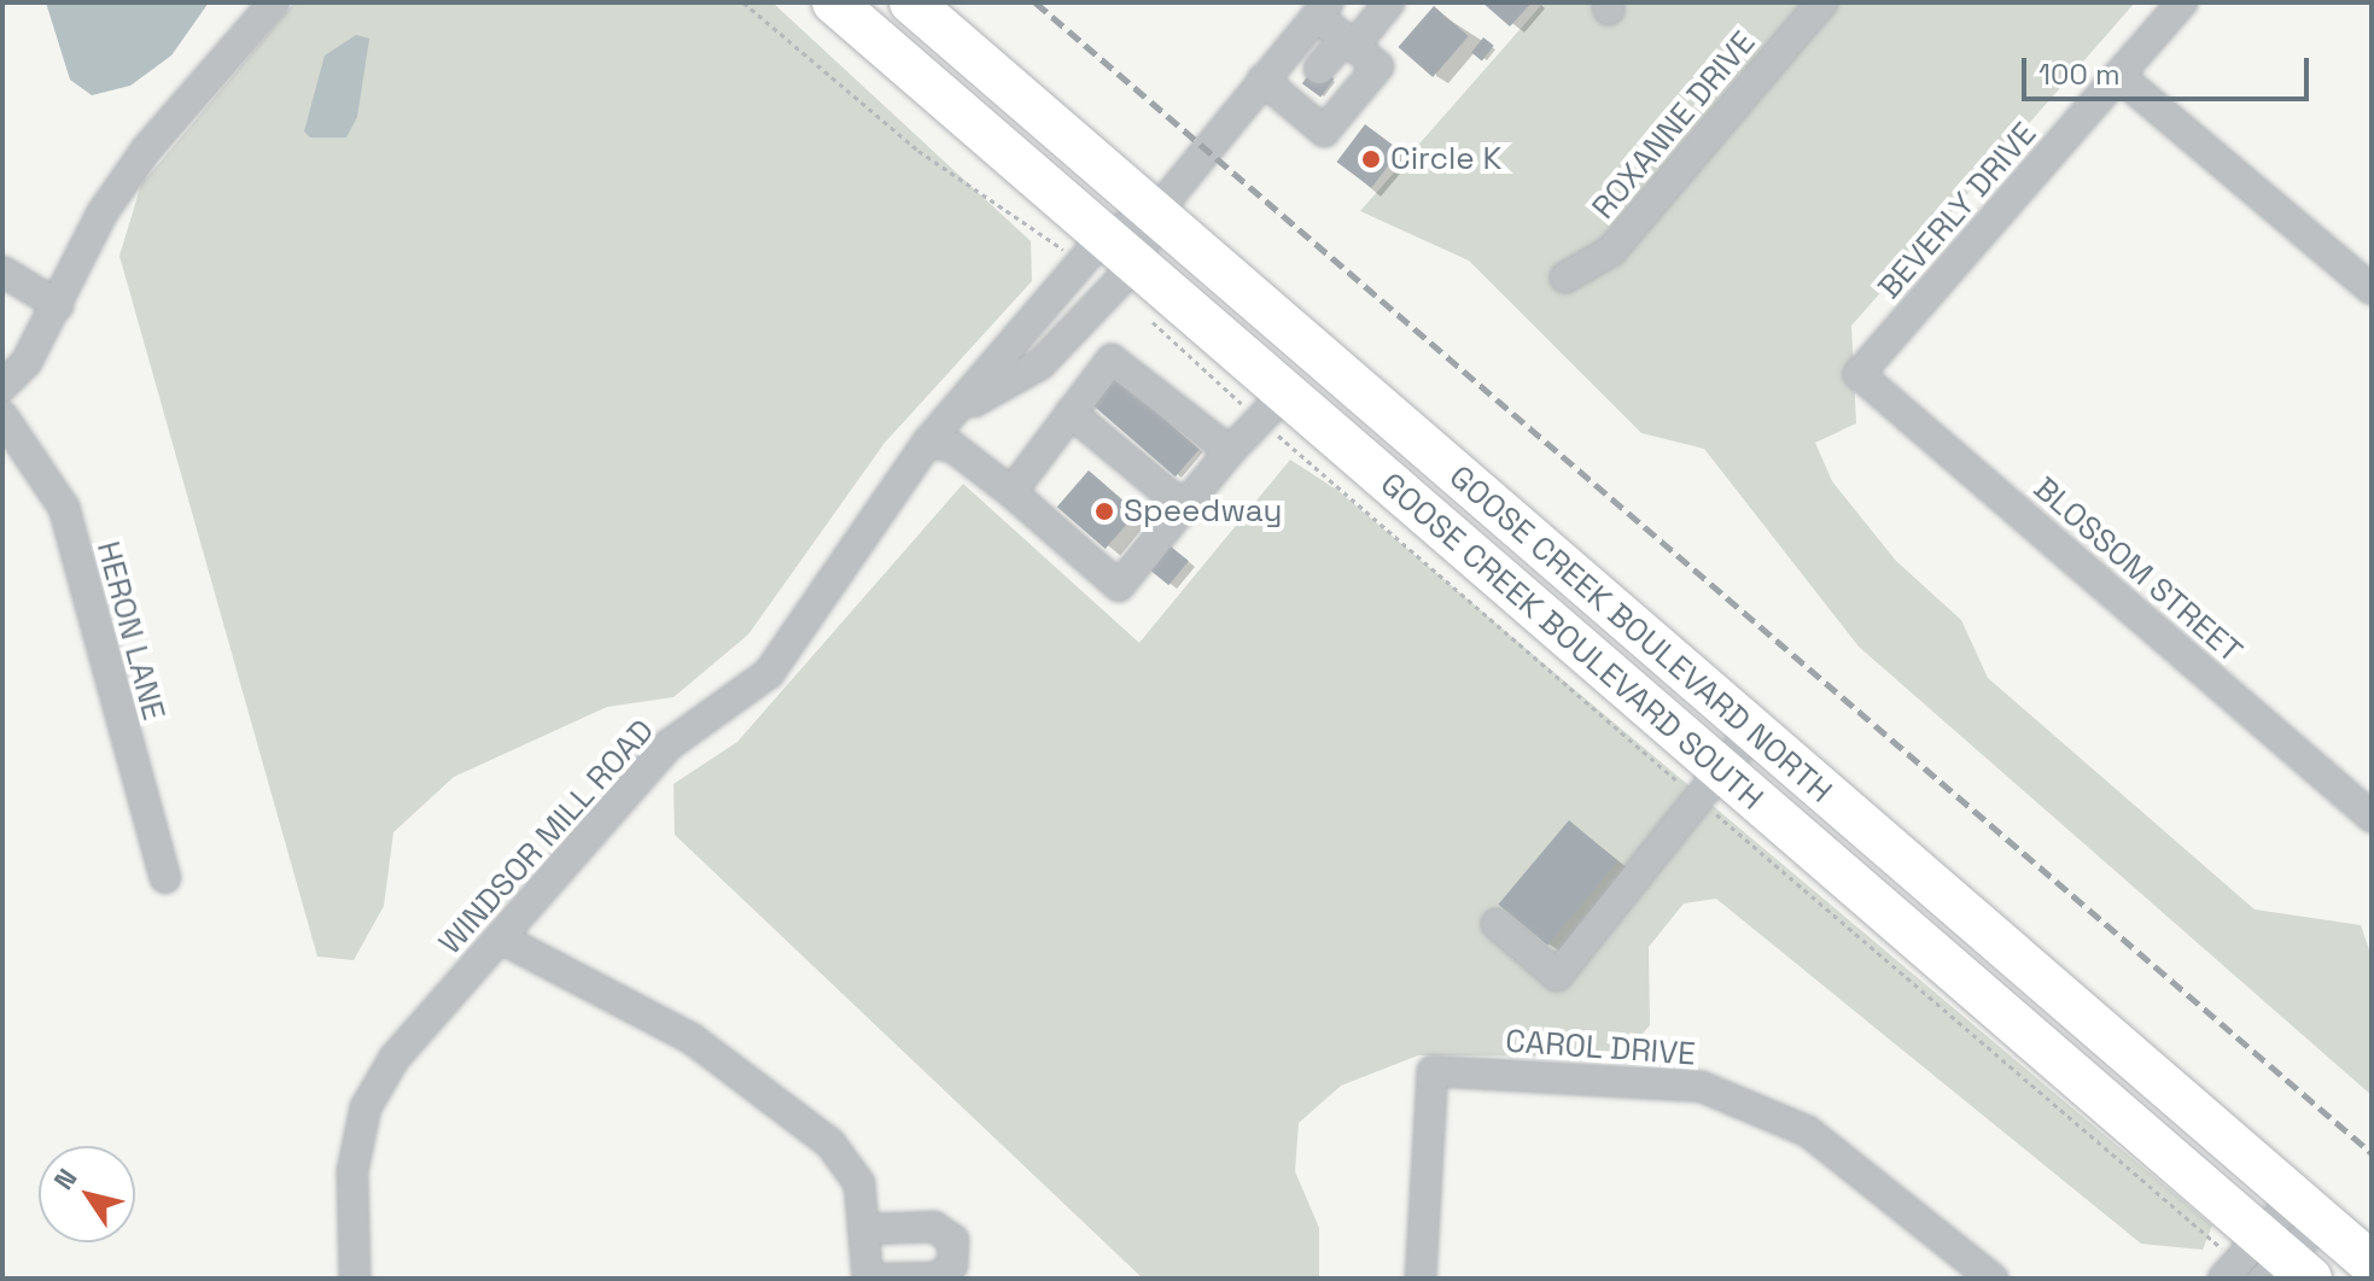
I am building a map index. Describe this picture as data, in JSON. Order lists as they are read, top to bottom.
{
  "streets": {
    "highway": ["GOOSE CREEK BOULEVARD NORTH", "GOOSE CREEK BOULEVARD SOUTH"],
    "street": [
      "ROXANNE DRIVE",
      "BEVERLY DRIVE",
      "BLOSSOM STREET",
      "HERON LANE",
      "WINDSOR MILL ROAD",
      "CAROL DRIVE"
    ]
  },
  "crossings": [
    ["BEVERLY DRIVE", "BLOSSOM STREET"],
    ["GOOSE CREEK BOULEVARD NORTH", "WINDSOR MILL ROAD"],
    ["GOOSE CREEK BOULEVARD SOUTH", "WINDSOR MILL ROAD"]
  ],
  "places": ["Circle K", "Speedway"],
  "scale_bar": "100 m",
  "north": "top left"
}
